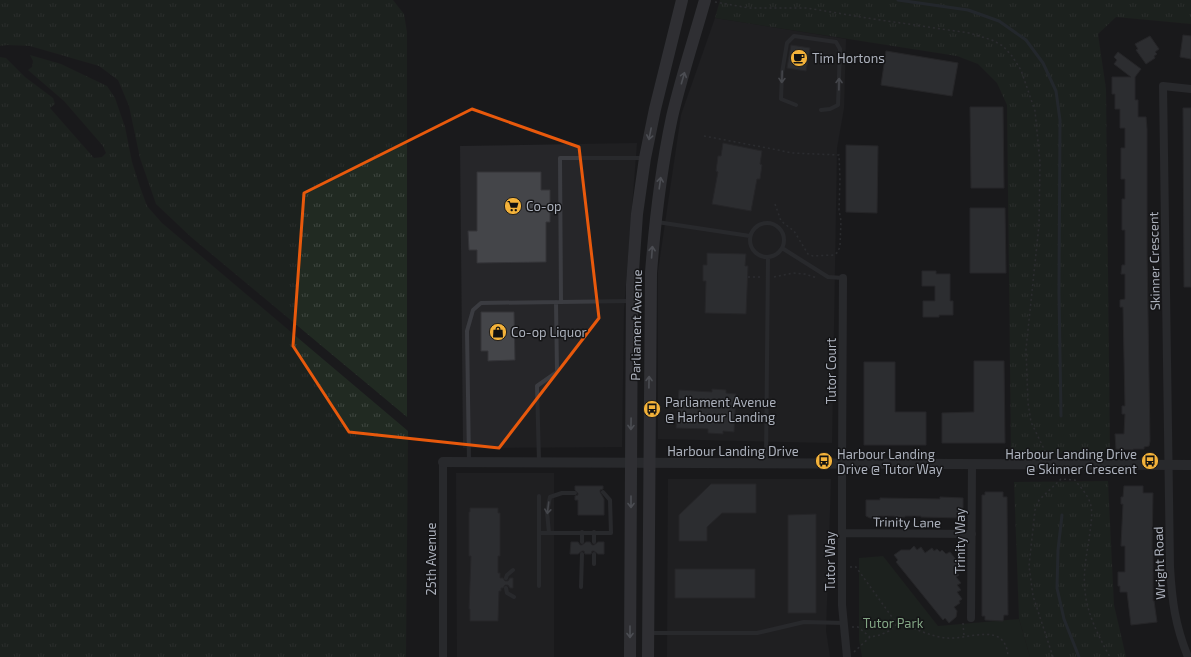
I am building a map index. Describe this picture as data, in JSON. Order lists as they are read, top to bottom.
{
  "streets": {
    "main road": ["Parliament Avenue"],
    "street": [
      "Skinner Crescent",
      "Tutor Court",
      "Harbour Landing Drive",
      "Trinity Lane",
      "Trinity Way",
      "25th Avenue",
      "Tutor Way",
      "Wright Road"
    ]
  },
  "crossings": [
    ["Skinner Crescent", "Harbour Landing Drive"],
    ["Skinner Crescent", "Wright Road"],
    ["Parliament Avenue", "Harbour Landing Drive"],
    ["Tutor Court", "Harbour Landing Drive"],
    ["Tutor Court", "Tutor Way"],
    ["Harbour Landing Drive", "Trinity Way"],
    ["Harbour Landing Drive", "25th Avenue"],
    ["Harbour Landing Drive", "Tutor Way"],
    ["Harbour Landing Drive", "Wright Road"],
    ["Trinity Lane", "Trinity Way"],
    ["Trinity Lane", "Tutor Way"]
  ],
  "parks": ["Tutor Park"],
  "places": {
    "cafe": ["Tim Hortons"],
    "supermarket": ["Co-op"],
    "shop": ["Co-op Liquor"],
    "bus stop": ["Parliament Avenue @ Harbour Landing", "Harbour Landing Drive @ Tutor Way", "Harbour Landing Drive @ Skinner Crescent"]
  }
}
